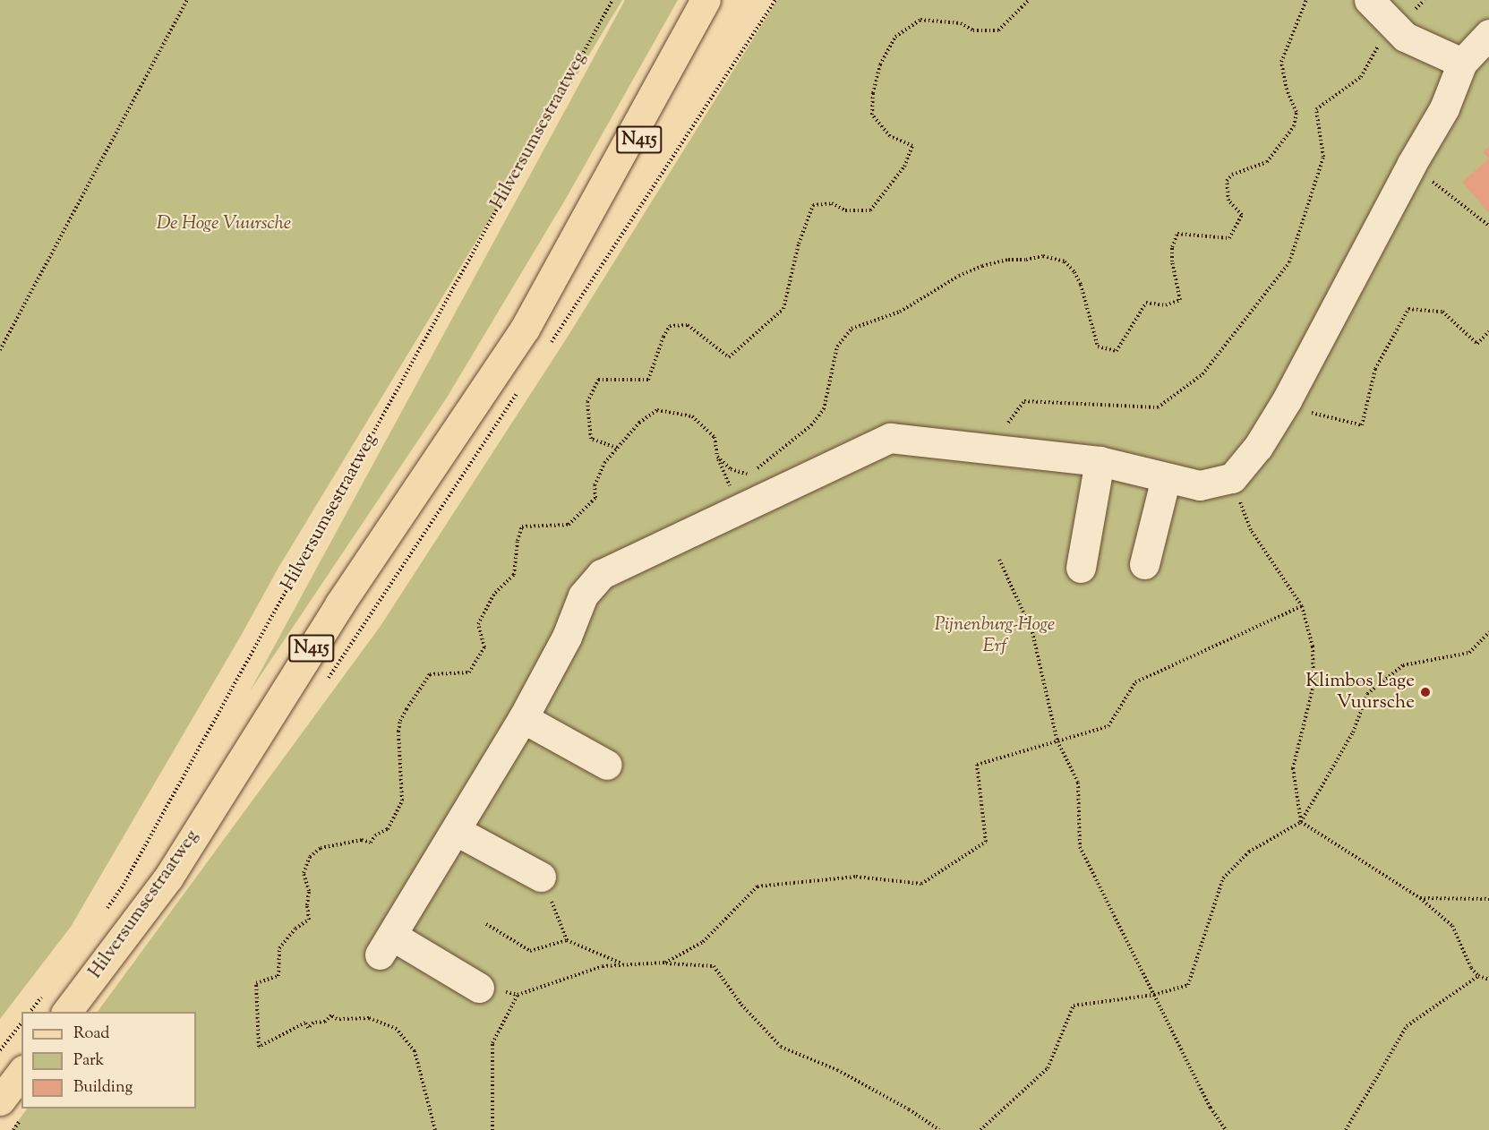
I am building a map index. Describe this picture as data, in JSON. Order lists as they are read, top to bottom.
{
  "streets": {
    "main road": ["Hilversumsestraatweg", "N415"]
  },
  "parks": ["De Hoge Vuursche", "Pijnenburg-Hoge Erf"],
  "places": ["Klimbos Lage Vuursche"],
  "legend": ["Road", "Park", "Building"]
}
